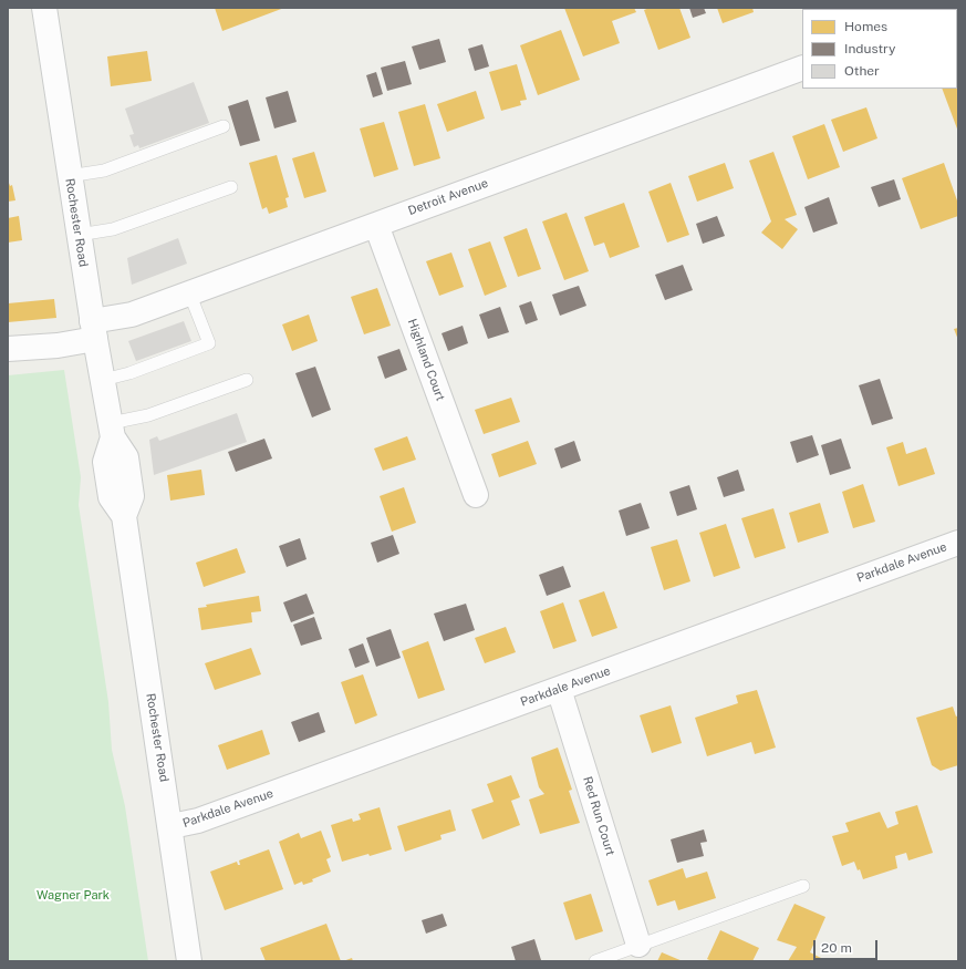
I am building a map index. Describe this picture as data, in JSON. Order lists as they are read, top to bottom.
{
  "streets": {
    "street": [
      "Detroit Avenue",
      "Rochester Road",
      "Highland Court",
      "Parkdale Avenue",
      "Red Run Court"
    ]
  },
  "crossings": [
    ["Detroit Avenue", "Rochester Road"],
    ["Detroit Avenue", "Highland Court"],
    ["Rochester Road", "Parkdale Avenue"],
    ["Parkdale Avenue", "Red Run Court"]
  ],
  "parks": ["Wagner Park"],
  "legend": ["Homes", "Industry", "Other"],
  "scale_bar": "20 m"
}
